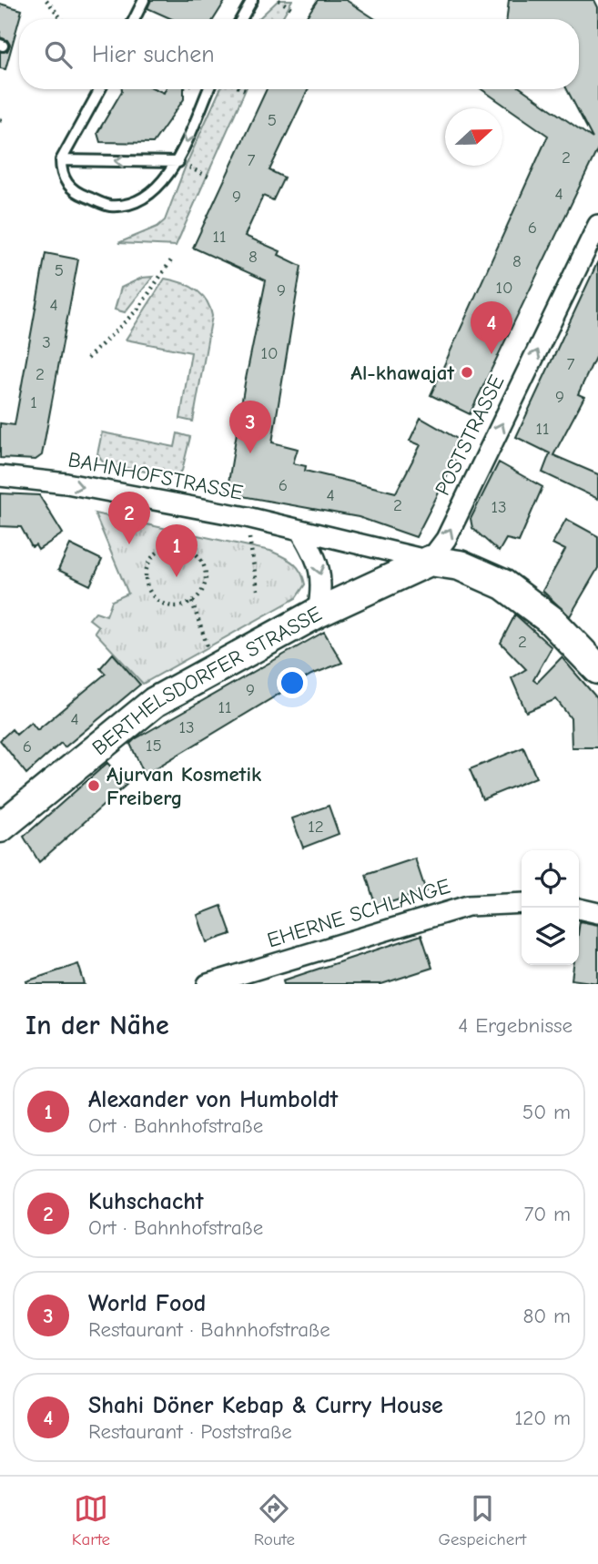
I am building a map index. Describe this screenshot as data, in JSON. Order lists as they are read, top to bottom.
{
  "streets": {
    "street": [
      "POSTSTRASSE",
      "BAHNHOFSTRASSE",
      "BERTHELSDORFER STRASSE",
      "EHERNE SCHLANGE"
    ]
  },
  "crossings": [
    ["POSTSTRASSE", "BAHNHOFSTRASSE"],
    ["POSTSTRASSE", "BERTHELSDORFER STRASSE"],
    ["BAHNHOFSTRASSE", "BERTHELSDORFER STRASSE"]
  ],
  "one_way": ["POSTSTRASSE", "BAHNHOFSTRASSE"],
  "places": ["Al-khawajat", "Ajurvan Kosmetik Freiberg"],
  "house_numbers": [
    "5",
    "2",
    "7",
    "4",
    "9",
    "6",
    "11",
    "8",
    "8",
    "5",
    "10",
    "9",
    "4",
    "3",
    "10",
    "7",
    "2",
    "9",
    "1",
    "11",
    "6",
    "4",
    "2",
    "13",
    "2",
    "9",
    "11",
    "4",
    "13",
    "15",
    "6",
    "12"
  ],
  "north": "right",
  "page": {
    "search": "Hier suchen",
    "pins": [
      "4",
      "3",
      "2",
      "1"
    ],
    "heading": ["In der Nähe", "4 Ergebnisse"],
    "list": [
      {
        "mark": "1",
        "name": "Alexander von Humboldt",
        "note": "Ort · Bahnhofstraße",
        "value": "50 m"
      },
      {
        "mark": "2",
        "name": "Kuhschacht",
        "note": "Ort · Bahnhofstraße",
        "value": "70 m"
      },
      {
        "mark": "3",
        "name": "World Food",
        "note": "Restaurant · Bahnhofstraße",
        "value": "80 m"
      },
      {
        "mark": "4",
        "name": "Shahi Döner Kebap & Curry House",
        "note": "Restaurant · Poststraße",
        "value": "120 m"
      }
    ],
    "nav": ["Karte", "Route", "Gespeichert"]
  }
}
